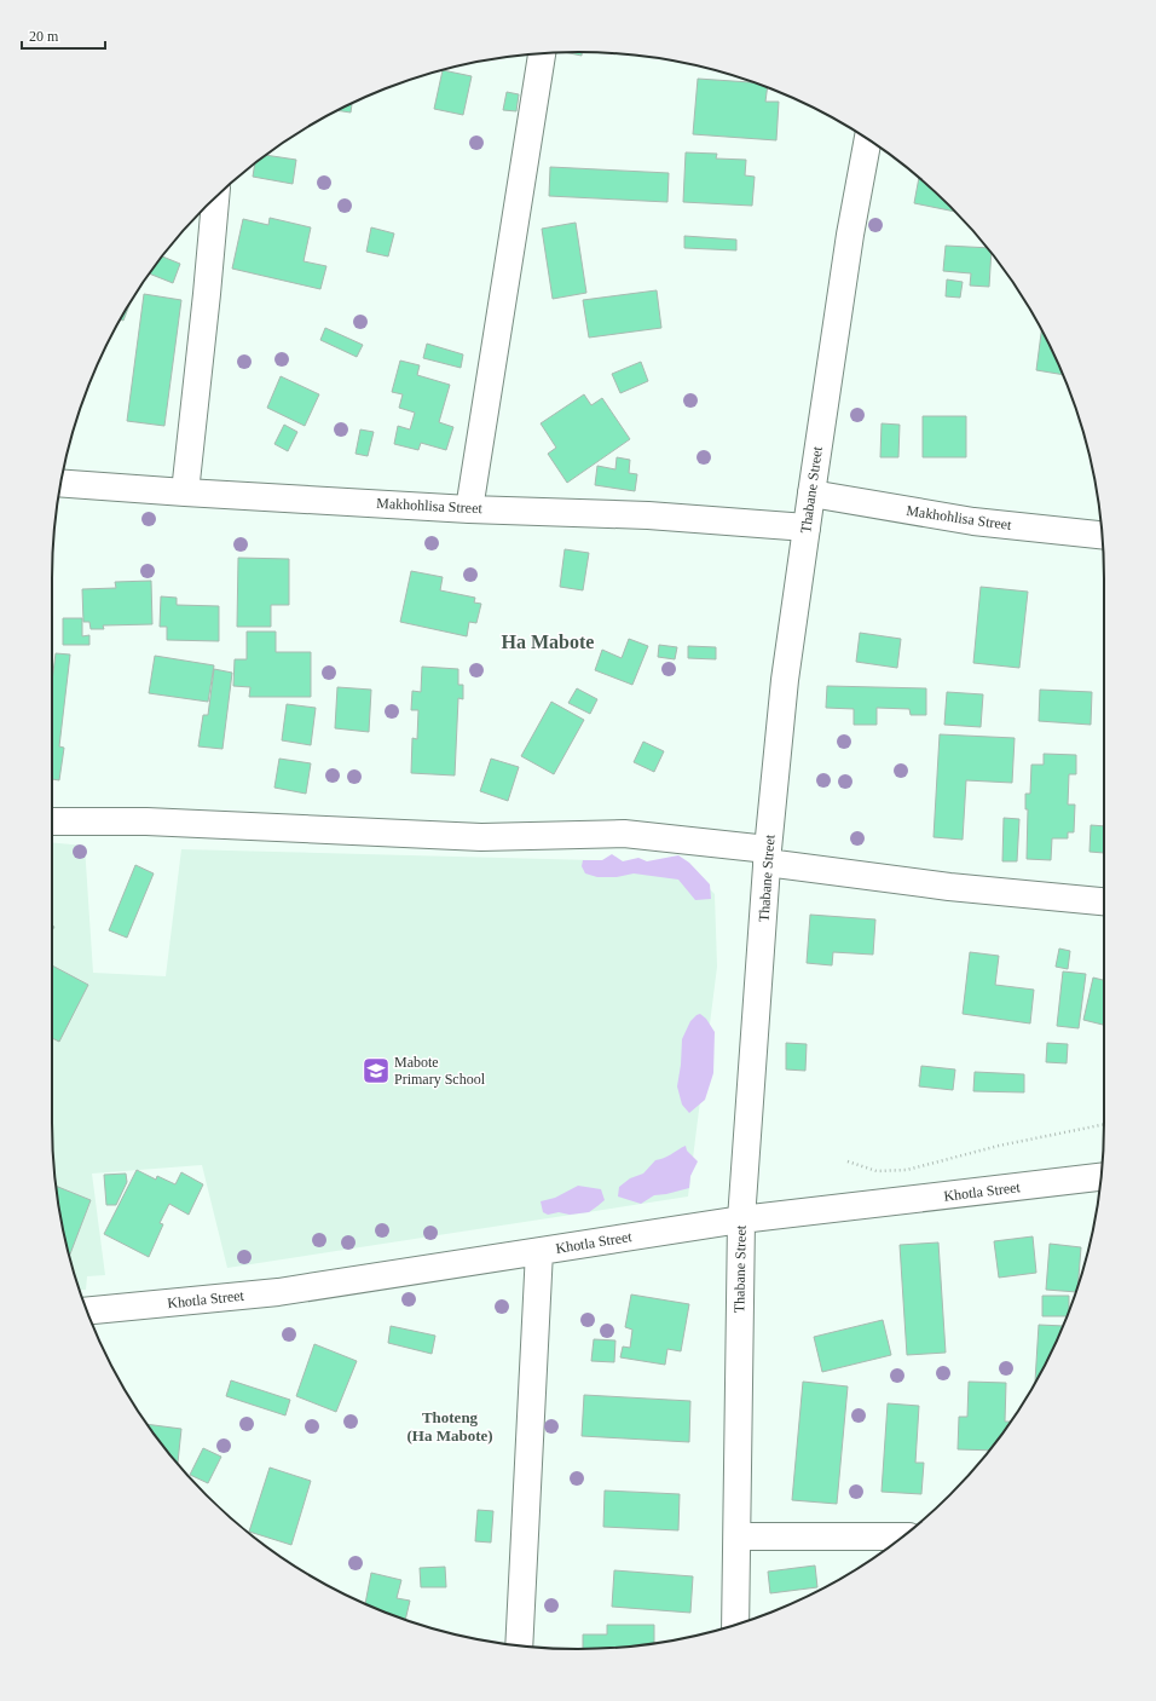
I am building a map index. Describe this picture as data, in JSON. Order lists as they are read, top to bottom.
{
  "streets": {
    "street": ["Thabane Street", "Makhohlisa Street", "Khotla Street"]
  },
  "crossings": [
    ["Thabane Street", "Makhohlisa Street"],
    ["Thabane Street", "Khotla Street"]
  ],
  "districts": ["Ha Mabote", "Thoteng (Ha Mabote)"],
  "places": {
    "school or university": ["Mabote Primary School"]
  },
  "scale_bar": "20 m"
}
